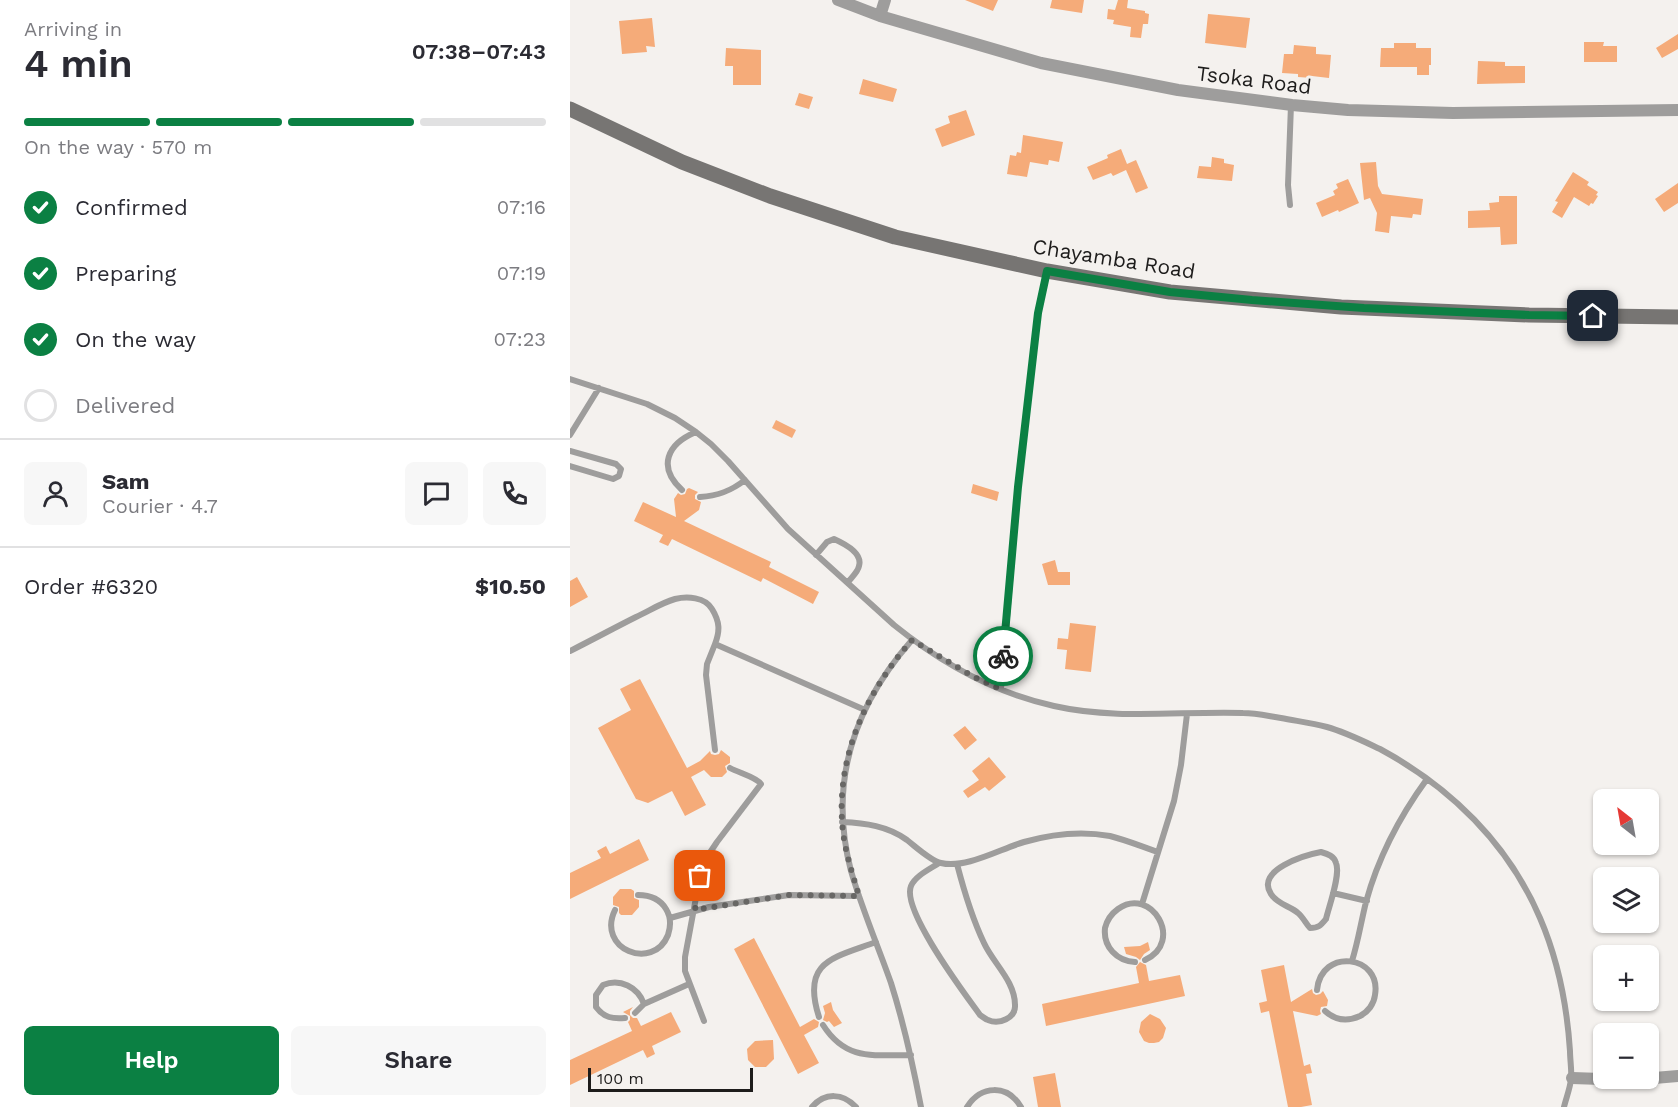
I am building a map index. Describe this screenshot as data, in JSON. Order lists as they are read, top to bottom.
{
  "streets": {
    "main road": ["Chayamba Road"],
    "street": ["Tsoka Road"]
  },
  "scale_bar": "100 m",
  "north": "top left",
  "page": {
    "heading": ["4 min", "Arriving in", "07:38–07:43"],
    "panel": [
      "Sam",
      "Courier · 4.7",
      "Order #6320",
      "$10.50"
    ],
    "bar": "On the way · 570 m",
    "list": [
      ["Confirmed", "07:16"],
      ["Preparing", "07:19"],
      ["On the way", "07:23"],
      "Delivered"
    ],
    "map_buttons": ["+", "−"],
    "buttons": ["Help", "Share"],
    "scale": "100 m"
  }
}
